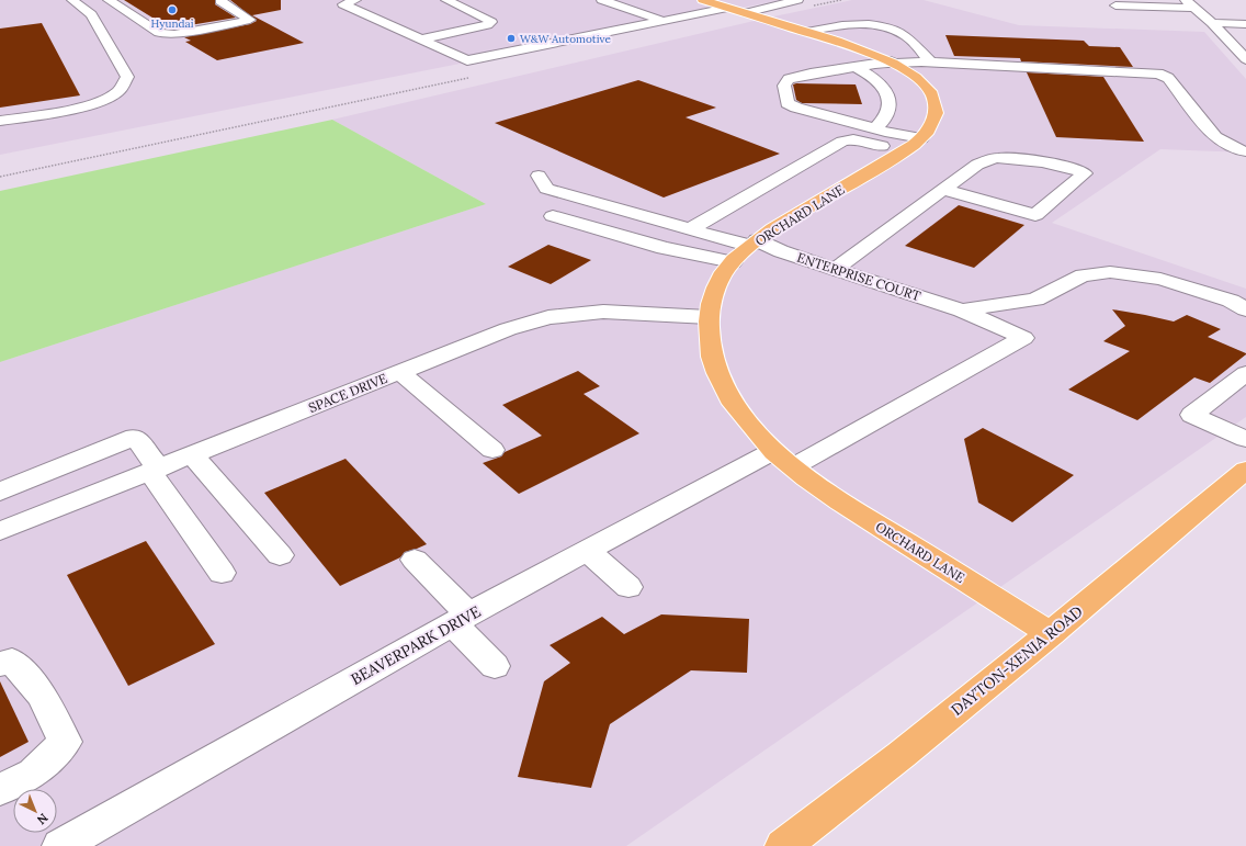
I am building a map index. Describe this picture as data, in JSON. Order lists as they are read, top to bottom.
{
  "streets": {
    "main road": ["ORCHARD LANE", "DAYTON-XENIA ROAD"],
    "street": ["ENTERPRISE COURT", "SPACE DRIVE", "BEAVERPARK DRIVE"]
  },
  "crossings": [
    ["ORCHARD LANE", "ENTERPRISE COURT"],
    ["ORCHARD LANE", "SPACE DRIVE"],
    ["ORCHARD LANE", "BEAVERPARK DRIVE"],
    ["ORCHARD LANE", "DAYTON-XENIA ROAD"],
    ["ENTERPRISE COURT", "BEAVERPARK DRIVE"]
  ],
  "places": ["Hyundai", "W&W Automotive"],
  "north": "bottom right"
}
